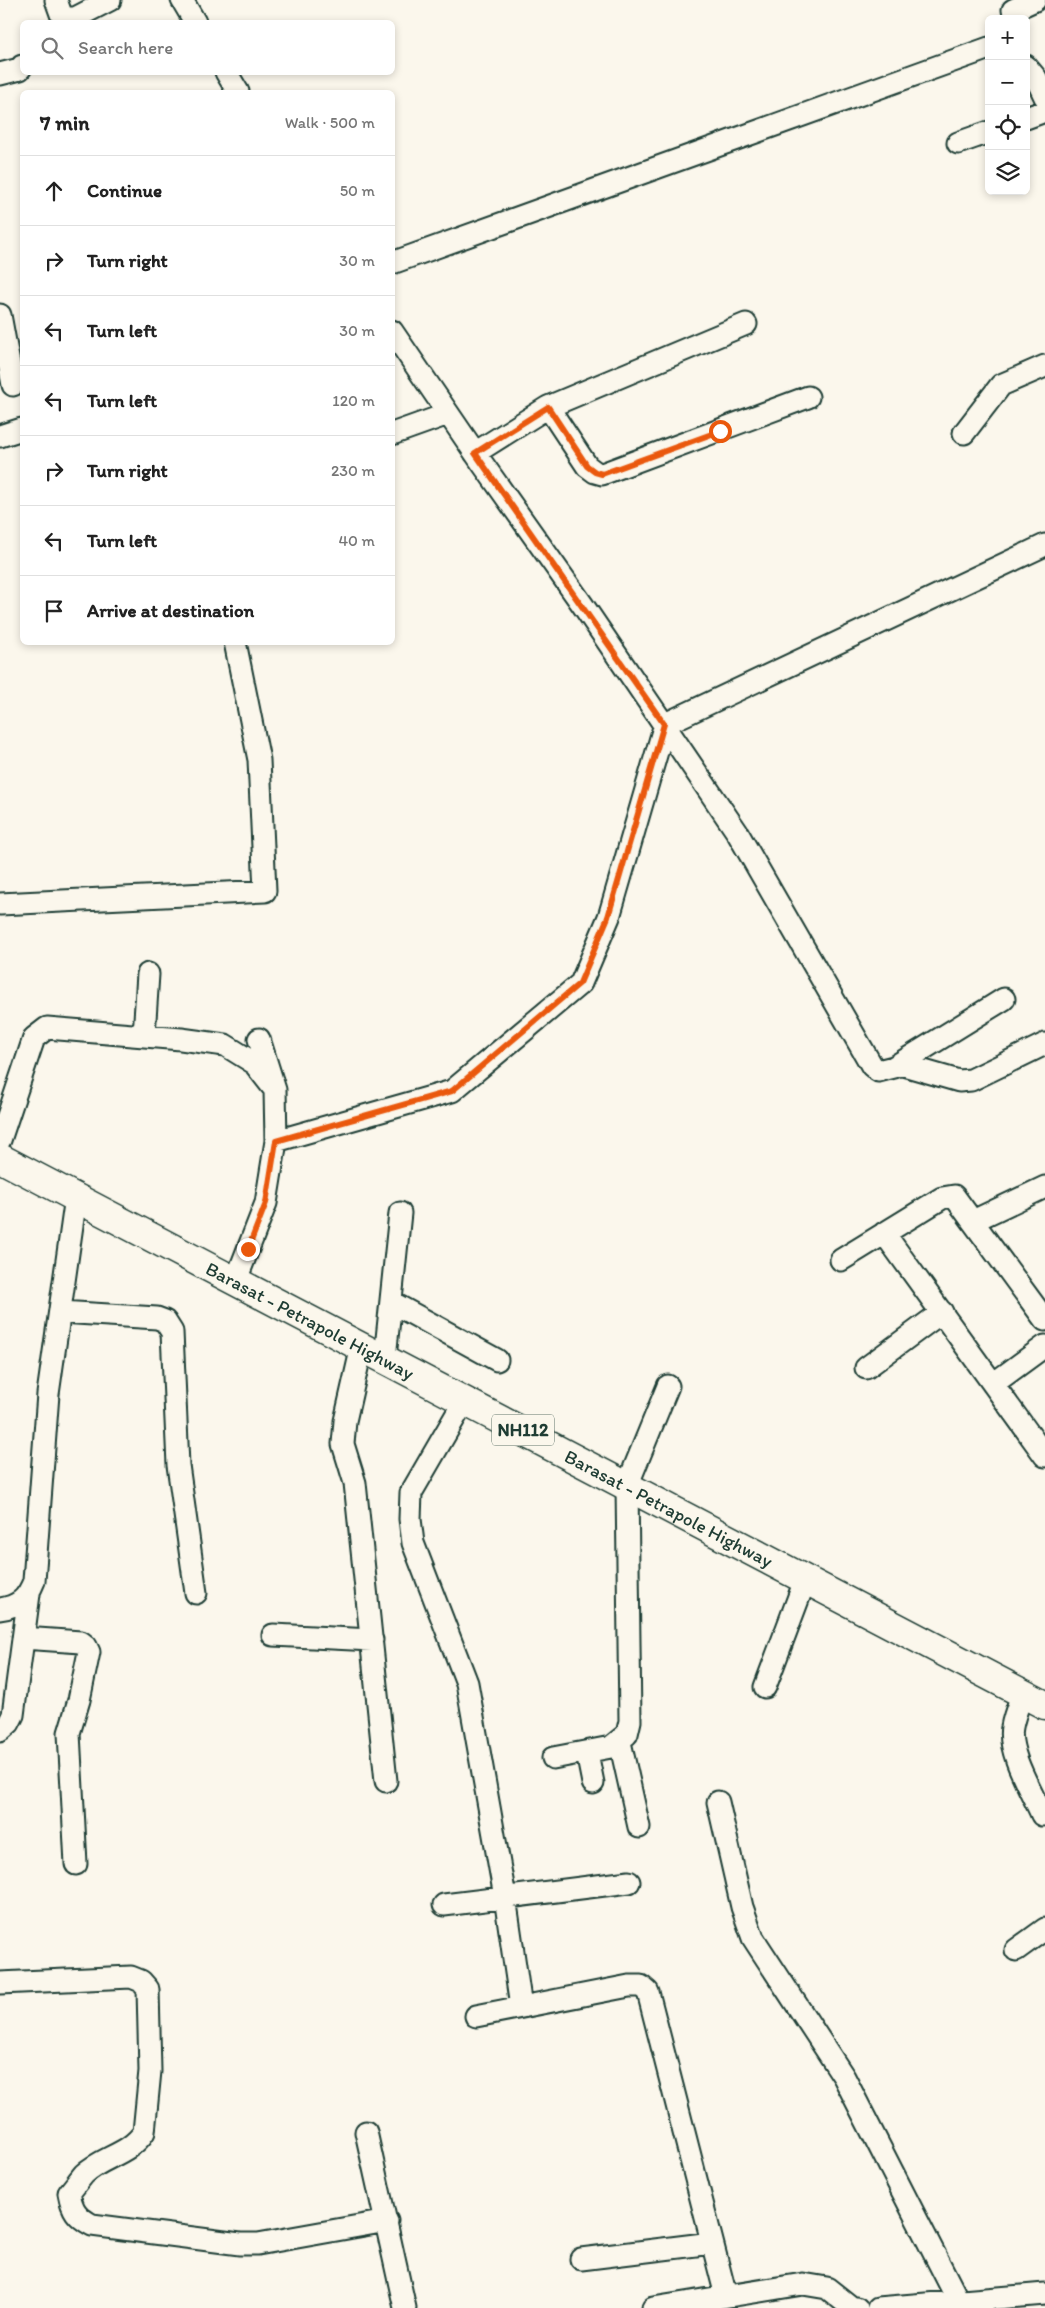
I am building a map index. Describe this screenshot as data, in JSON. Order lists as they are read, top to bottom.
{
  "streets": {
    "highway": ["Barasat - Petrapole Highway", "NH112"]
  },
  "page": {
    "map_buttons": ["+", "−"],
    "search": "Search here",
    "heading": ["7 min", "Walk · 500 m"],
    "list": [
      ["Continue", "50 m"],
      ["Turn right", "30 m"],
      ["Turn left", "30 m"],
      ["Turn left", "120 m"],
      ["Turn right", "230 m"],
      ["Turn left", "40 m"],
      "Arrive at destination"
    ]
  }
}
